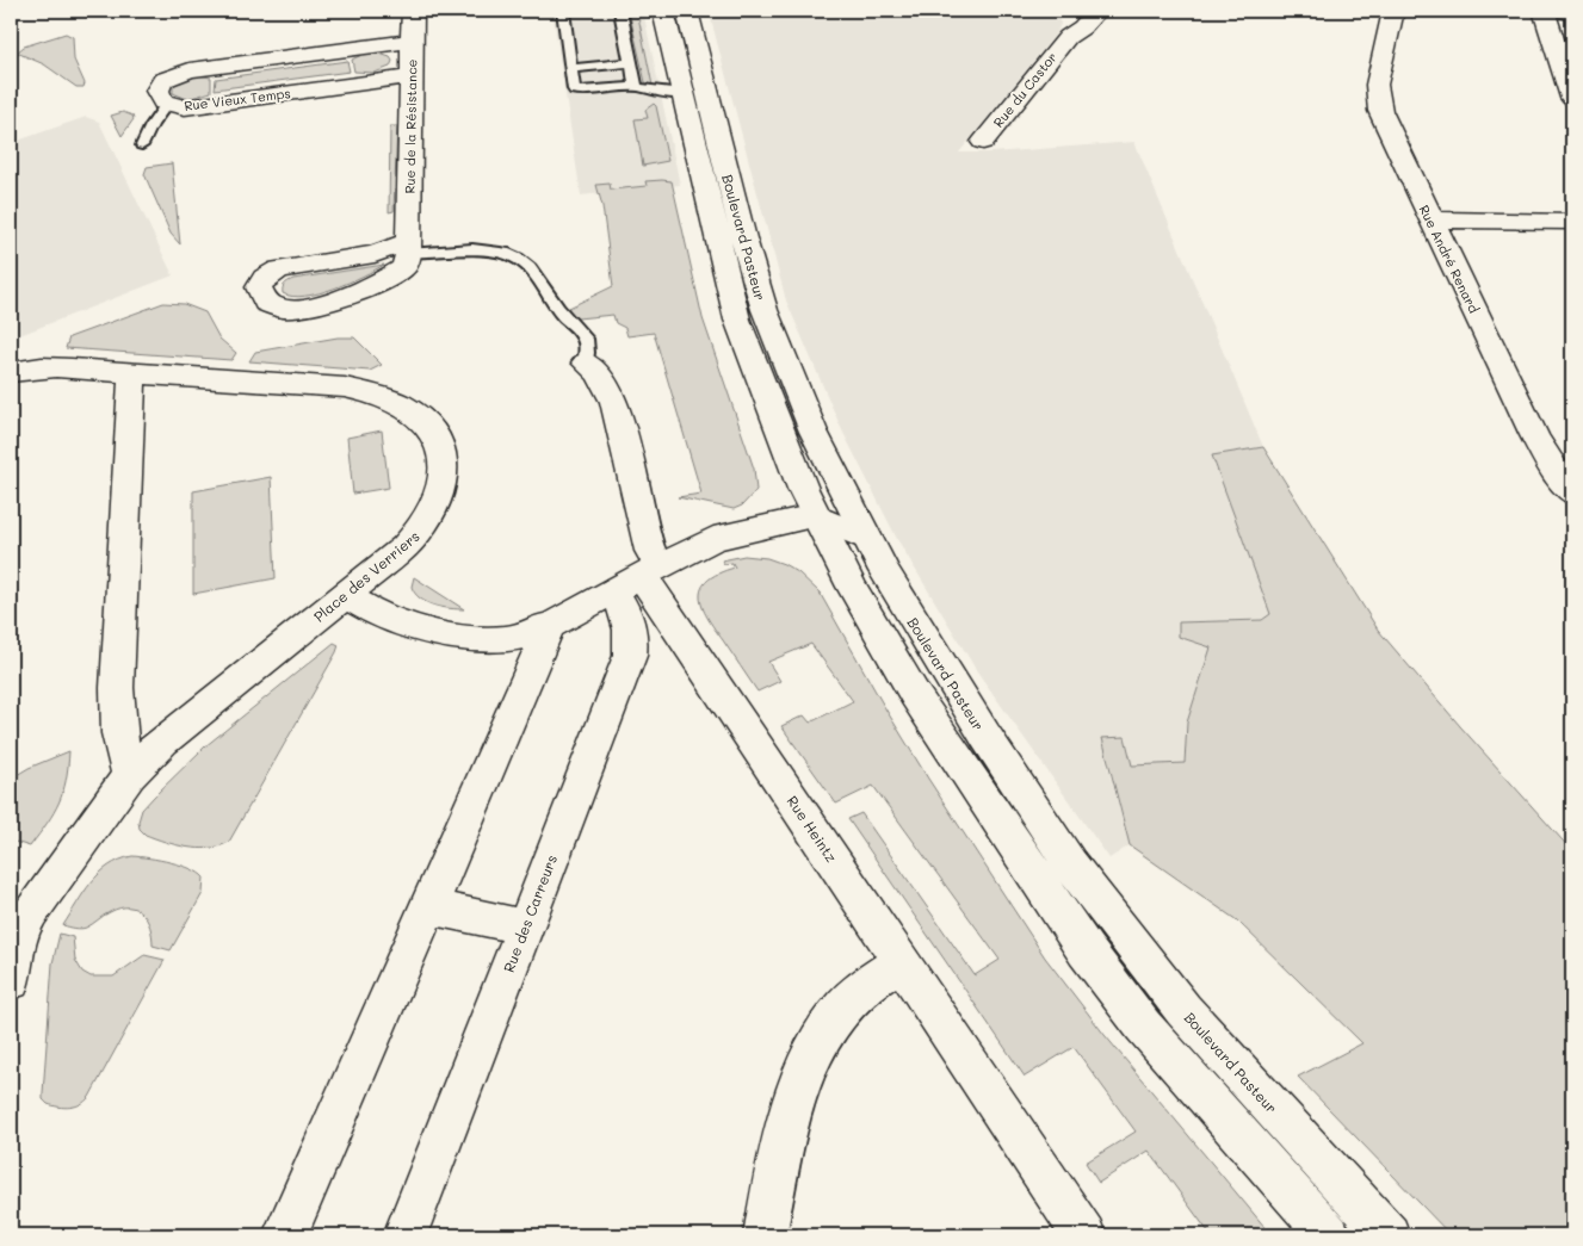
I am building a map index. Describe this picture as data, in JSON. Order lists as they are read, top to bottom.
{
  "streets": {
    "street": [
      "Rue du Castor",
      "Rue Vieux Temps",
      "Rue de la Résistance",
      "Boulevard Pasteur",
      "Rue André Renard",
      "Place des Verriers",
      "Rue Heintz",
      "Rue des Carreurs"
    ]
  },
  "crossings": [
    ["Rue Vieux Temps", "Rue de la Résistance"],
    ["Rue Heintz", "Rue des Carreurs"]
  ]
}
